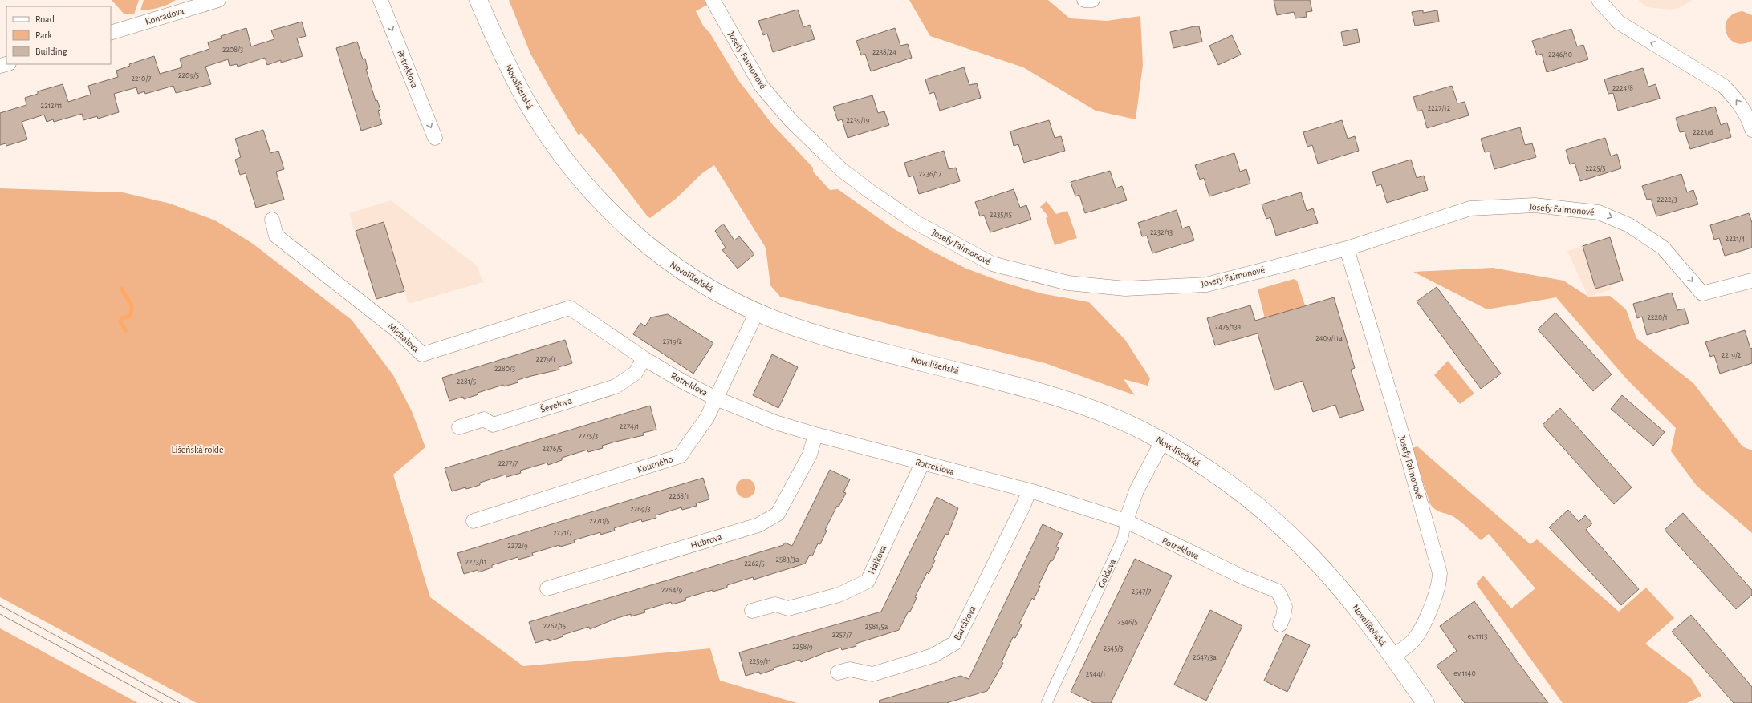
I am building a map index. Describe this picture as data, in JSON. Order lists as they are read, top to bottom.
{
  "streets": {
    "street": [
      "Konradova",
      "Josefy Faimonové",
      "Rotreklova",
      "Novolíšeňská",
      "Michalova",
      "Ševelova",
      "Koutného",
      "Hubrova",
      "Hájkova",
      "Goldova",
      "Bartákova"
    ]
  },
  "crossings": [
    ["Josefy Faimonové", "Novolíšeňská"],
    ["Rotreklova", "Michalova"],
    ["Rotreklova", "Ševelova"],
    ["Rotreklova", "Koutného"],
    ["Rotreklova", "Hubrova"],
    ["Rotreklova", "Hájkova"],
    ["Rotreklova", "Goldova"],
    ["Rotreklova", "Bartákova"],
    ["Novolíšeňská", "Koutného"],
    ["Novolíšeňská", "Goldova"]
  ],
  "parks": ["Líšeňská rokle"],
  "house_numbers": [
    "2208/3",
    "2238/24",
    "2246/10",
    "2209/5",
    "2210/7",
    "2224/8",
    "2212/11",
    "2227/12",
    "2239/19",
    "2223/6",
    "2225/5",
    "2236/17",
    "2222/3",
    "2235/15",
    "2232/13",
    "2221/4",
    "2220/1",
    "2475/13a",
    "2409/11a",
    "2719/2",
    "2219/2",
    "2279/1",
    "2280/3",
    "2281/5",
    "2274/1",
    "2275/3",
    "2276/5",
    "2277/7",
    "2268/1",
    "2269/3",
    "2270/5",
    "2271/7",
    "2272/9",
    "2583/3a",
    "2273/11",
    "2262/5",
    "2264/9",
    "2547/7",
    "2546/5",
    "2267/15",
    "2581/5a",
    "2257/7",
    "ev.1113",
    "2258/9",
    "2545/3",
    "2647/3a",
    "2259/11",
    "ev.1140",
    "2544/1"
  ],
  "legend": ["Road", "Park", "Building"]
}
